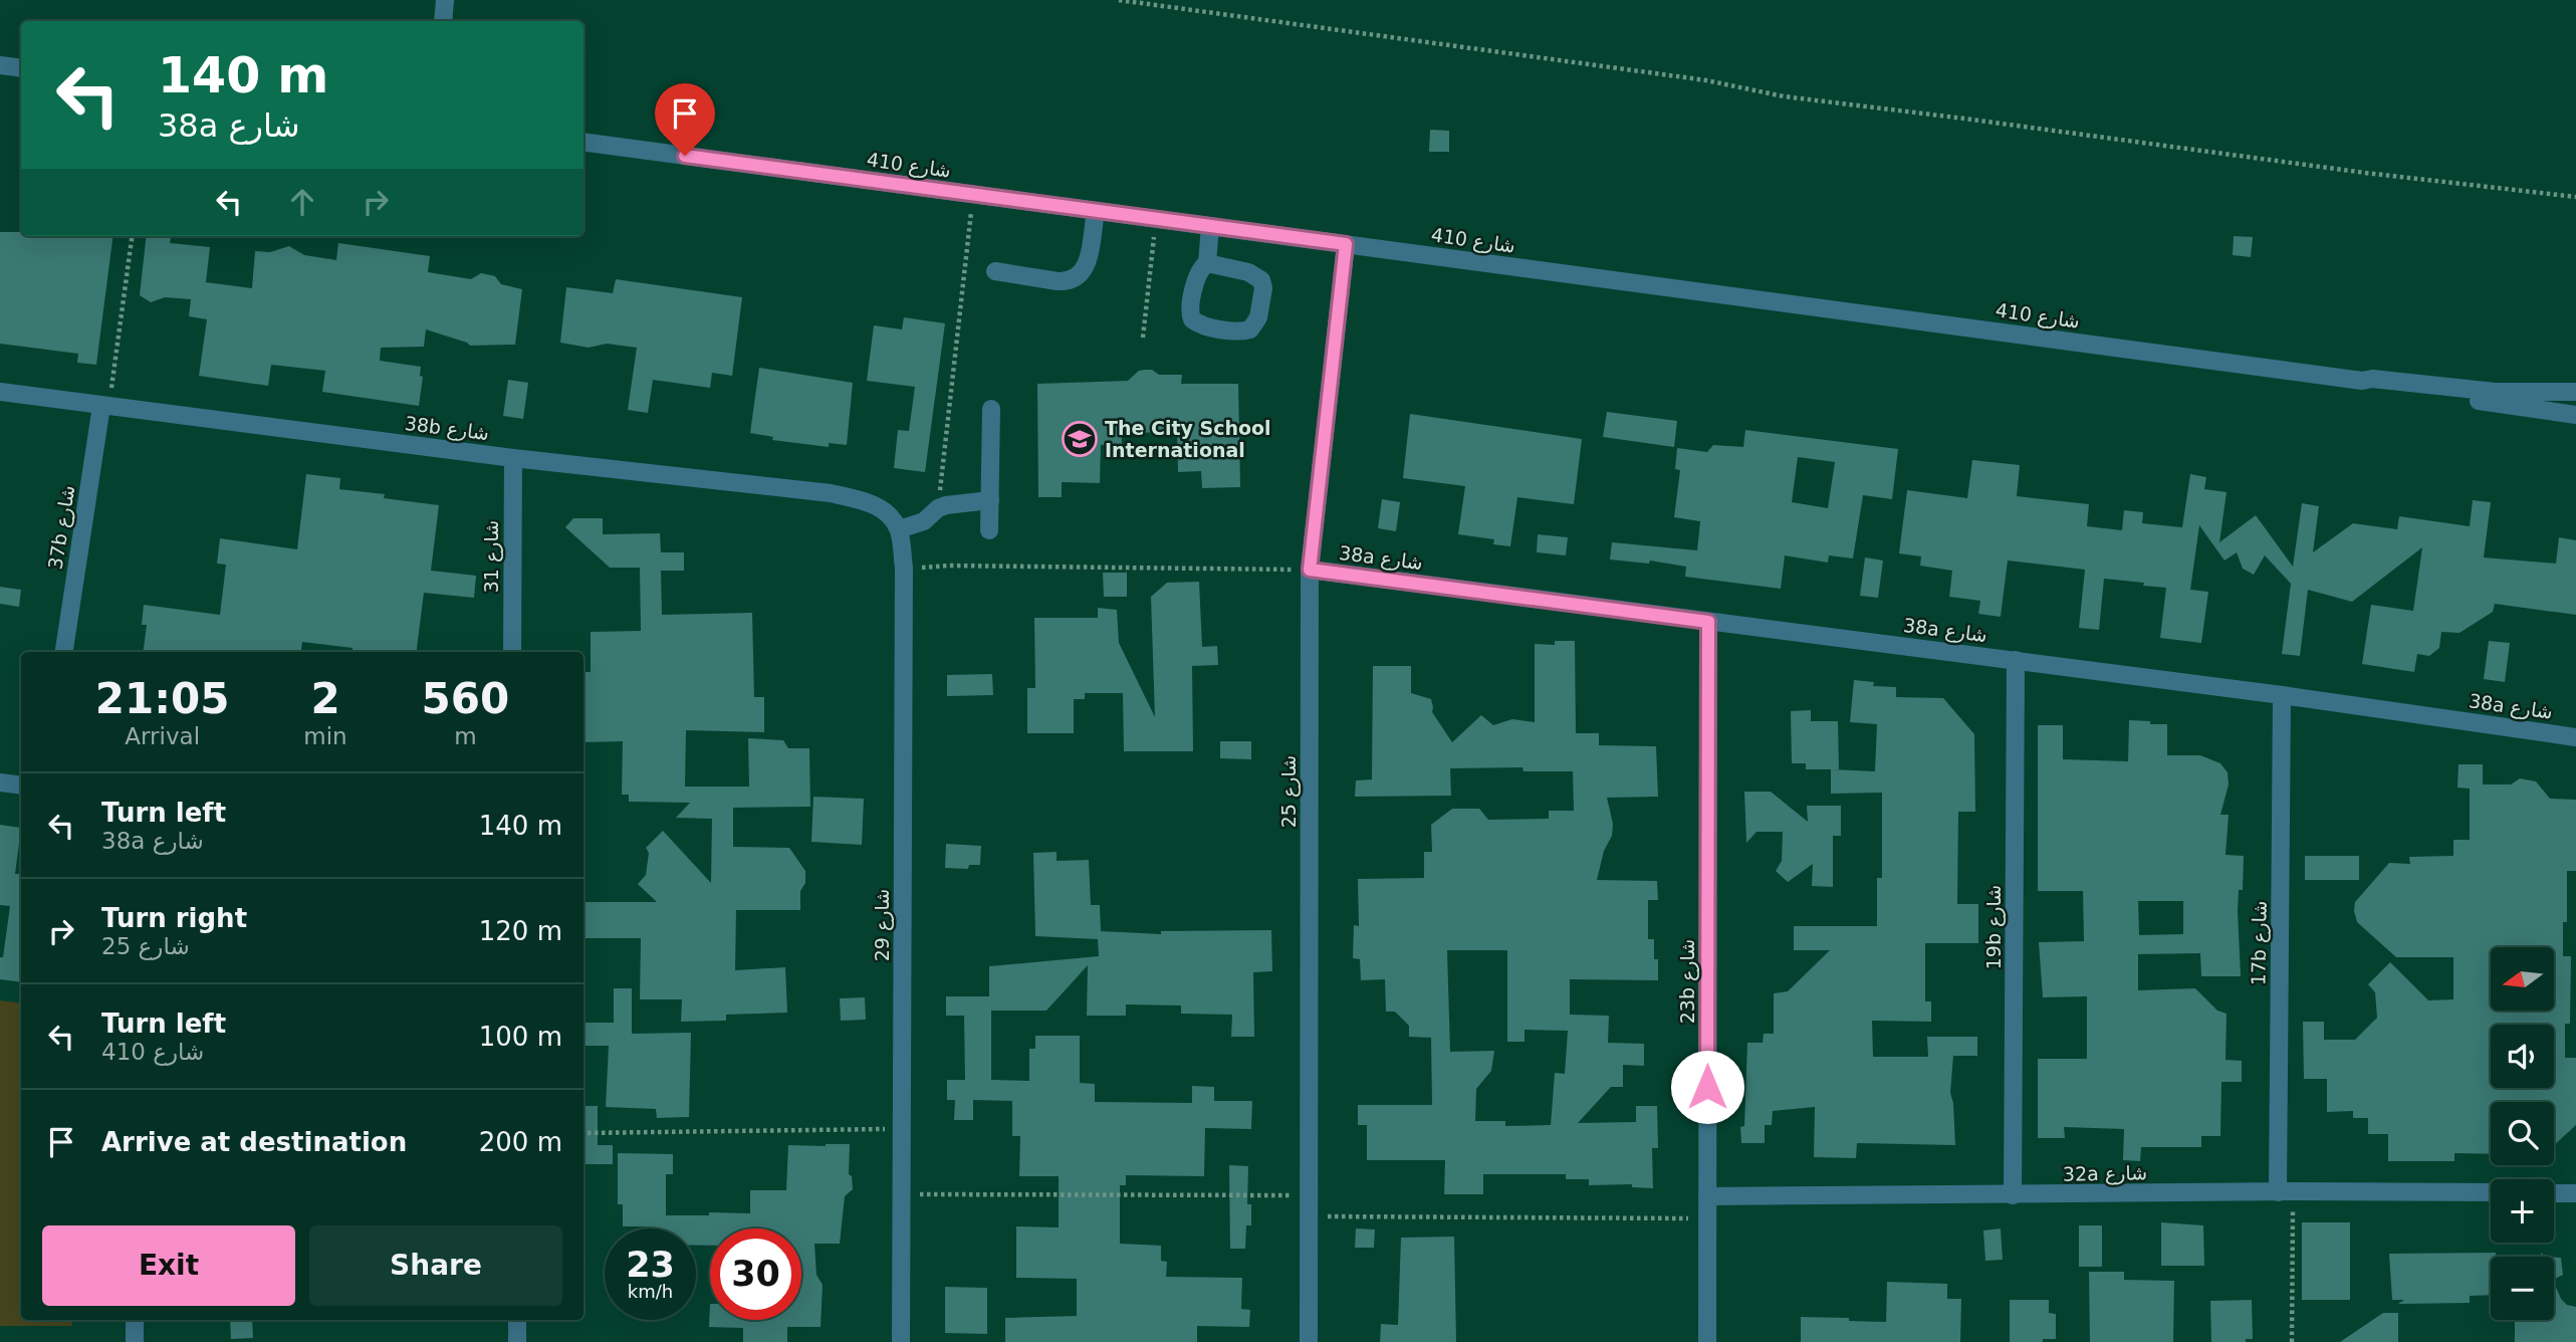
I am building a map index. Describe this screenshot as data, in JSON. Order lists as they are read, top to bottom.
{
  "streets": {
    "street": [
      "شارع 410",
      "38b شارع",
      "37b شارع",
      "شارع 31",
      "38a شارع",
      "شارع 25",
      "شارع 29",
      "19b شارع",
      "17b شارع",
      "23b شارع",
      "32a شارع"
    ]
  },
  "crossings": [
    ["شارع 410", "شارع 25"],
    ["38b شارع", "37b شارع"],
    ["38b شارع", "شارع 31"],
    ["38b شارع", "شارع 29"],
    ["38a شارع", "شارع 25"],
    ["38a شارع", "19b شارع"],
    ["38a شارع", "17b شارع"],
    ["38a شارع", "23b شارع"],
    ["19b شارع", "32a شارع"],
    ["17b شارع", "32a شارع"],
    ["23b شارع", "32a شارع"]
  ],
  "places": {
    "school or university": ["The City School International"]
  },
  "north": "left",
  "page": {
    "turn": ["140 m", "38a شارع"],
    "eta": [
      "21:05",
      "Arrival",
      "2",
      "min",
      "560",
      "m"
    ],
    "list": [
      {
        "name": "Turn left",
        "note": "38a شارع",
        "value": "140 m"
      },
      {
        "name": "Turn right",
        "note": "شارع 25",
        "value": "120 m"
      },
      {
        "name": "Turn left",
        "note": "شارع 410",
        "value": "100 m"
      },
      {
        "name": "Arrive at destination",
        "value": "200 m"
      }
    ],
    "map_buttons": ["+", "−"],
    "buttons": ["Exit", "Share"],
    "speed": "23 km/h",
    "limit": "30"
  }
}
